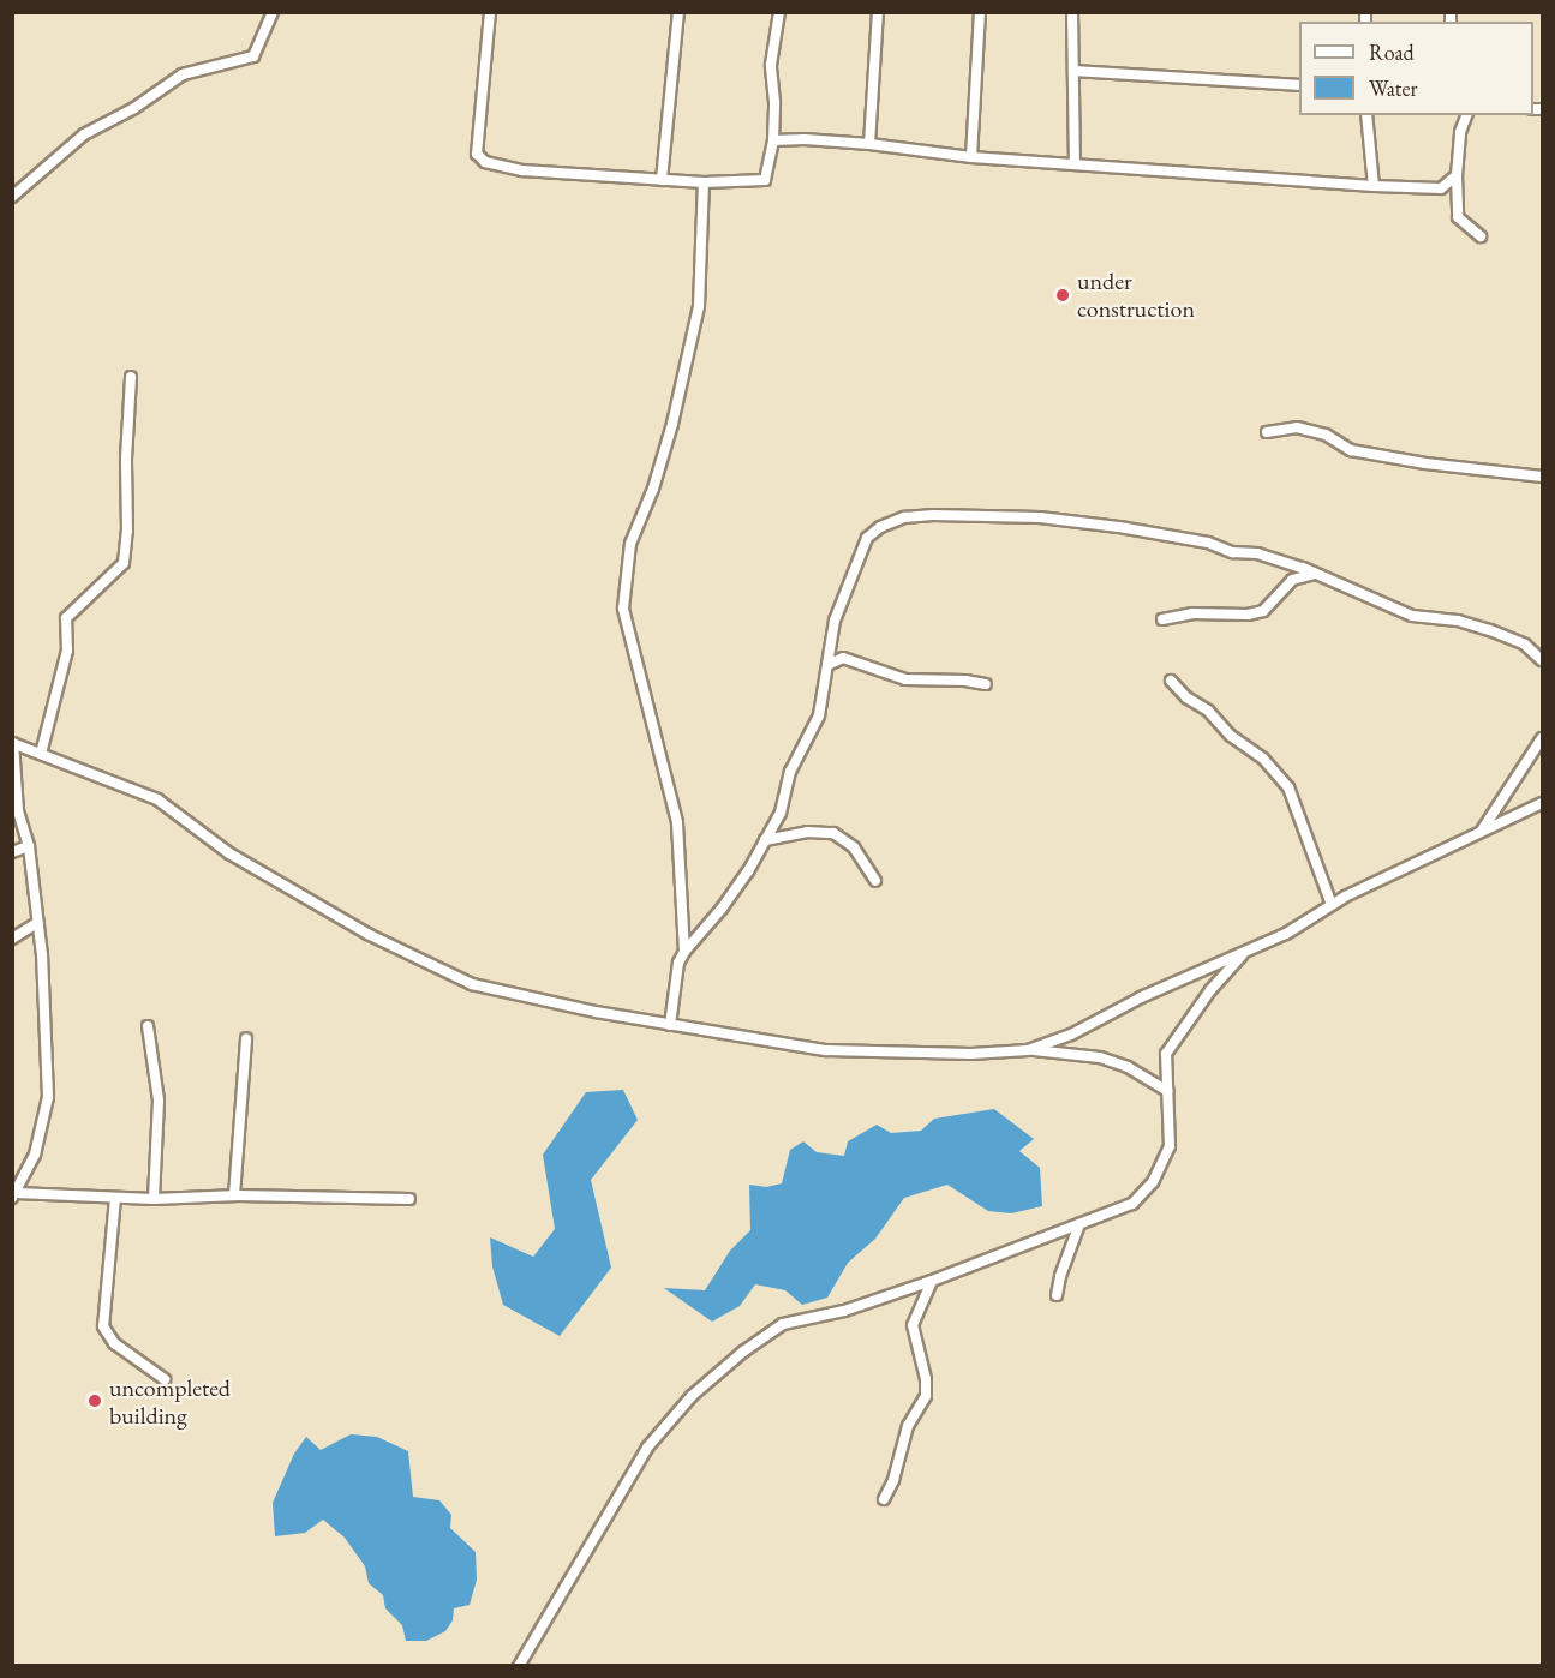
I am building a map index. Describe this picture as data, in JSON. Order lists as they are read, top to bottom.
{
  "places": ["under construction", "uncompleted building"],
  "legend": ["Road", "Water"]
}
